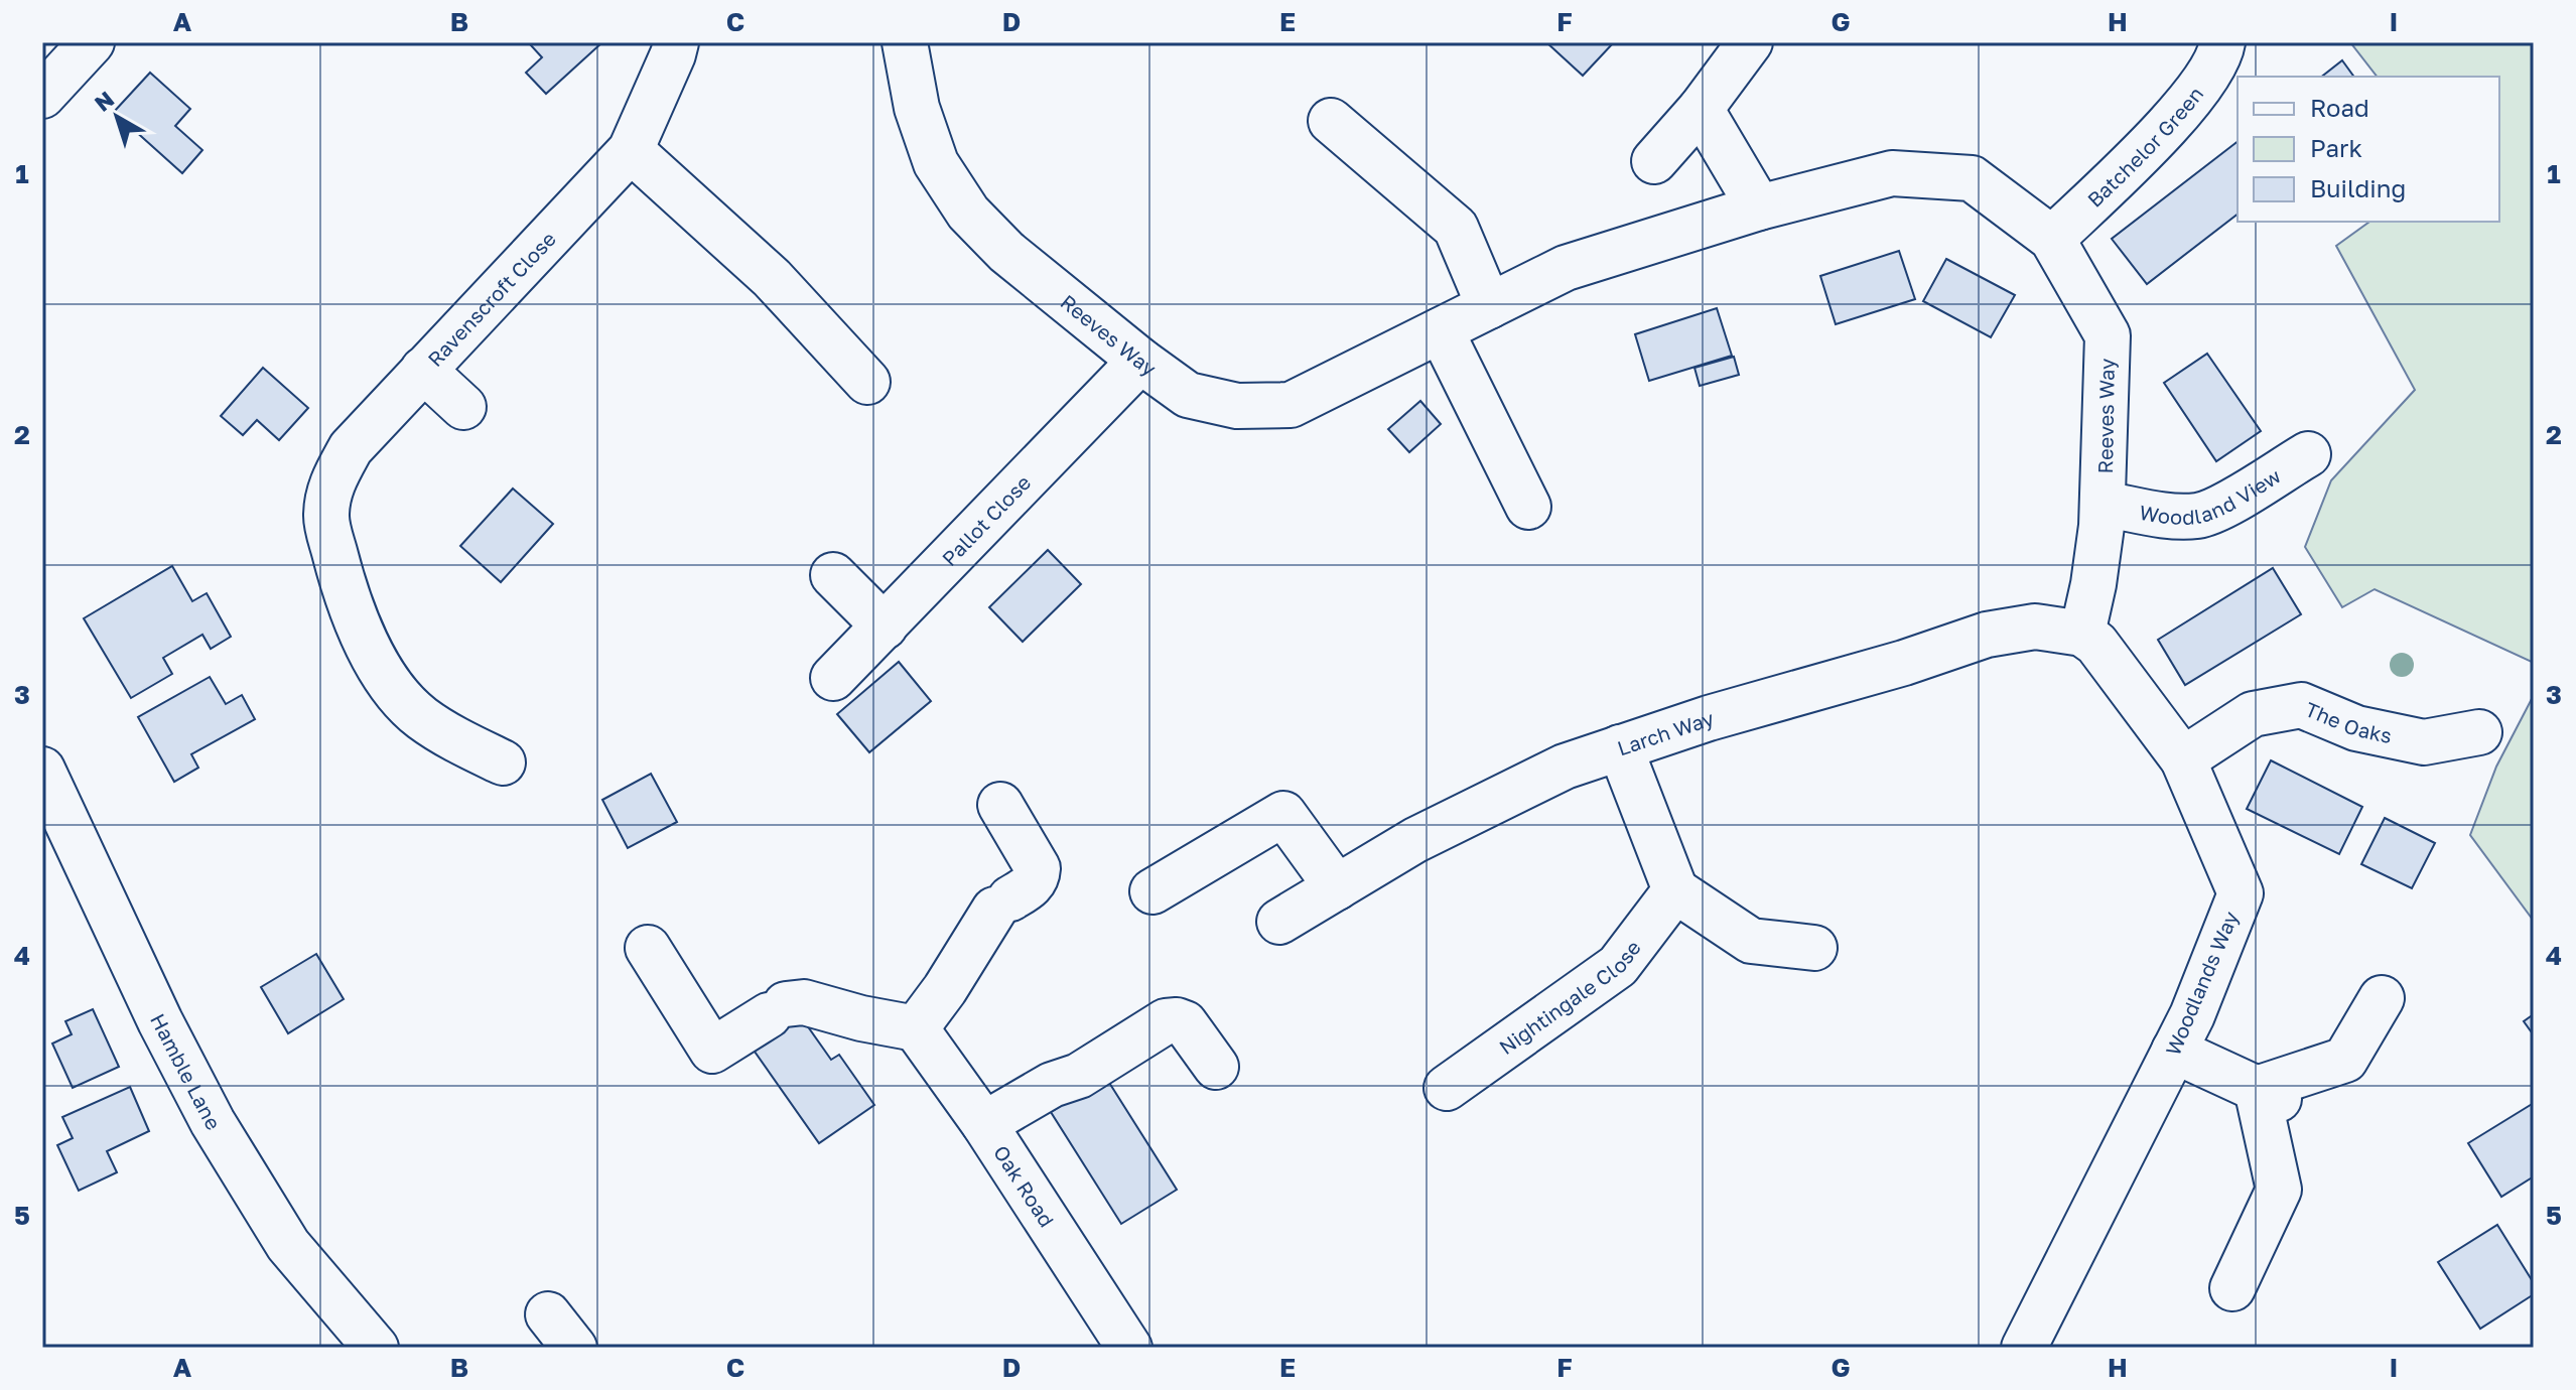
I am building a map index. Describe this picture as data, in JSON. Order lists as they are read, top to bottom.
{
  "streets": {
    "street": [
      "Batchelor Green",
      "Ravenscroft Close",
      "Reeves Way",
      "Woodland View",
      "Pallot Close",
      "The Oaks",
      "Larch Way",
      "Woodlands Way",
      "Nightingale Close",
      "Hamble Lane",
      "Oak Road"
    ]
  },
  "crossings": [
    ["Batchelor Green", "Reeves Way"],
    ["Reeves Way", "Woodland View"],
    ["Reeves Way", "Pallot Close"],
    ["Reeves Way", "Larch Way"],
    ["Reeves Way", "Woodlands Way"],
    ["The Oaks", "Woodlands Way"],
    ["Larch Way", "Woodlands Way"]
  ],
  "legend": ["Road", "Park", "Building"],
  "north": "top left",
  "grid": {
    "columns": [
      "A",
      "B",
      "C",
      "D",
      "E",
      "F",
      "G",
      "H",
      "I"
    ],
    "rows": [
      "1",
      "2",
      "3",
      "4",
      "5"
    ]
  }
}
